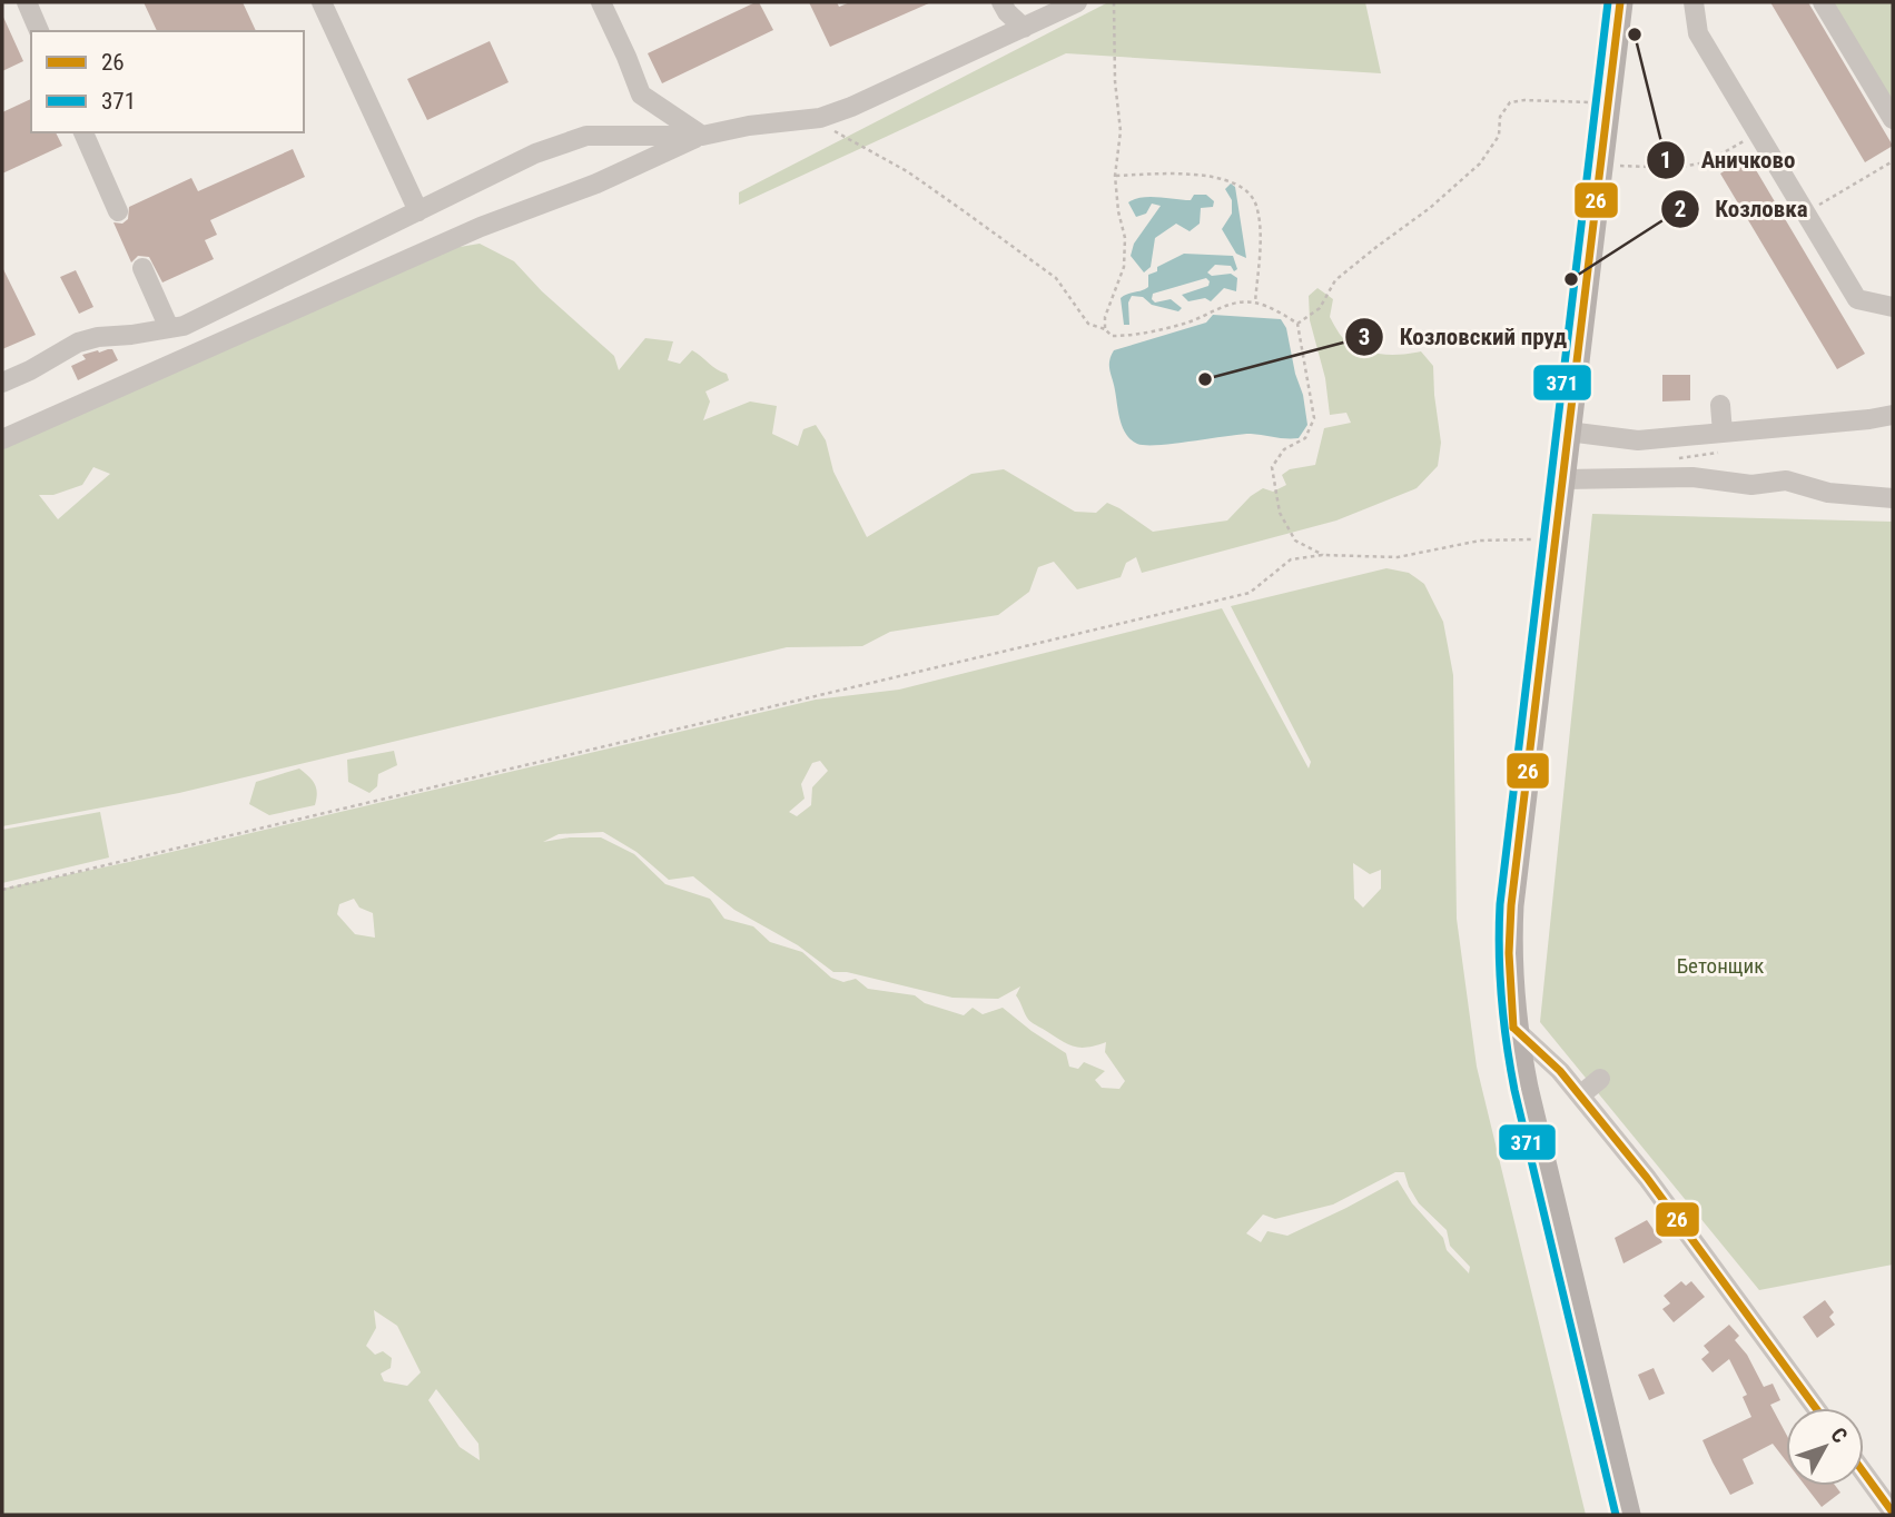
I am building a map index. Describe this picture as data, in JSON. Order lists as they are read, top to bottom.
{
  "parks": ["Бетонщик"],
  "places": ["Аничково", "Козловка", "Козловский пруд"],
  "lines": ["transit line 26", "transit line 371"],
  "legend": ["26", "371"],
  "north": "top right"
}
